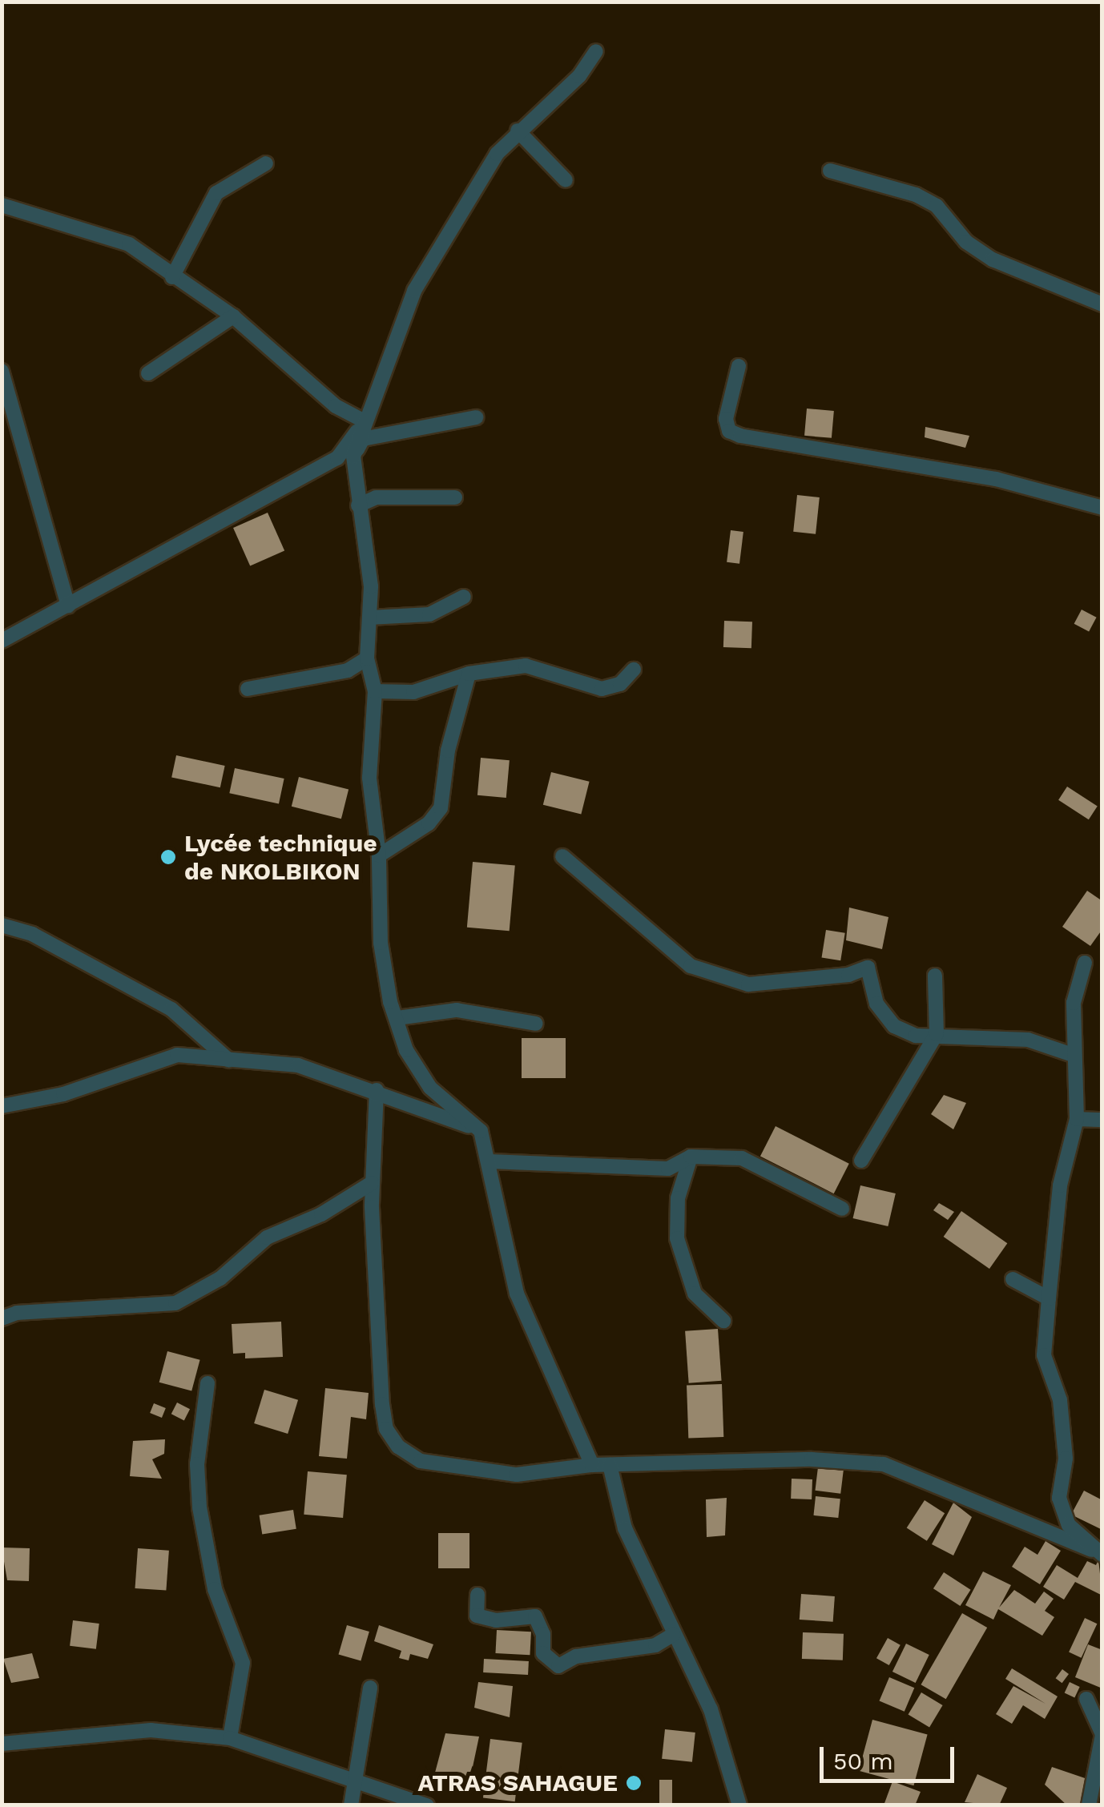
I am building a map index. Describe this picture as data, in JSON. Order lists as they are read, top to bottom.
{
  "places": ["Lycée technique de NKOLBIKON", "ATRAS SAHAGUE"],
  "scale_bar": "50 m"
}
